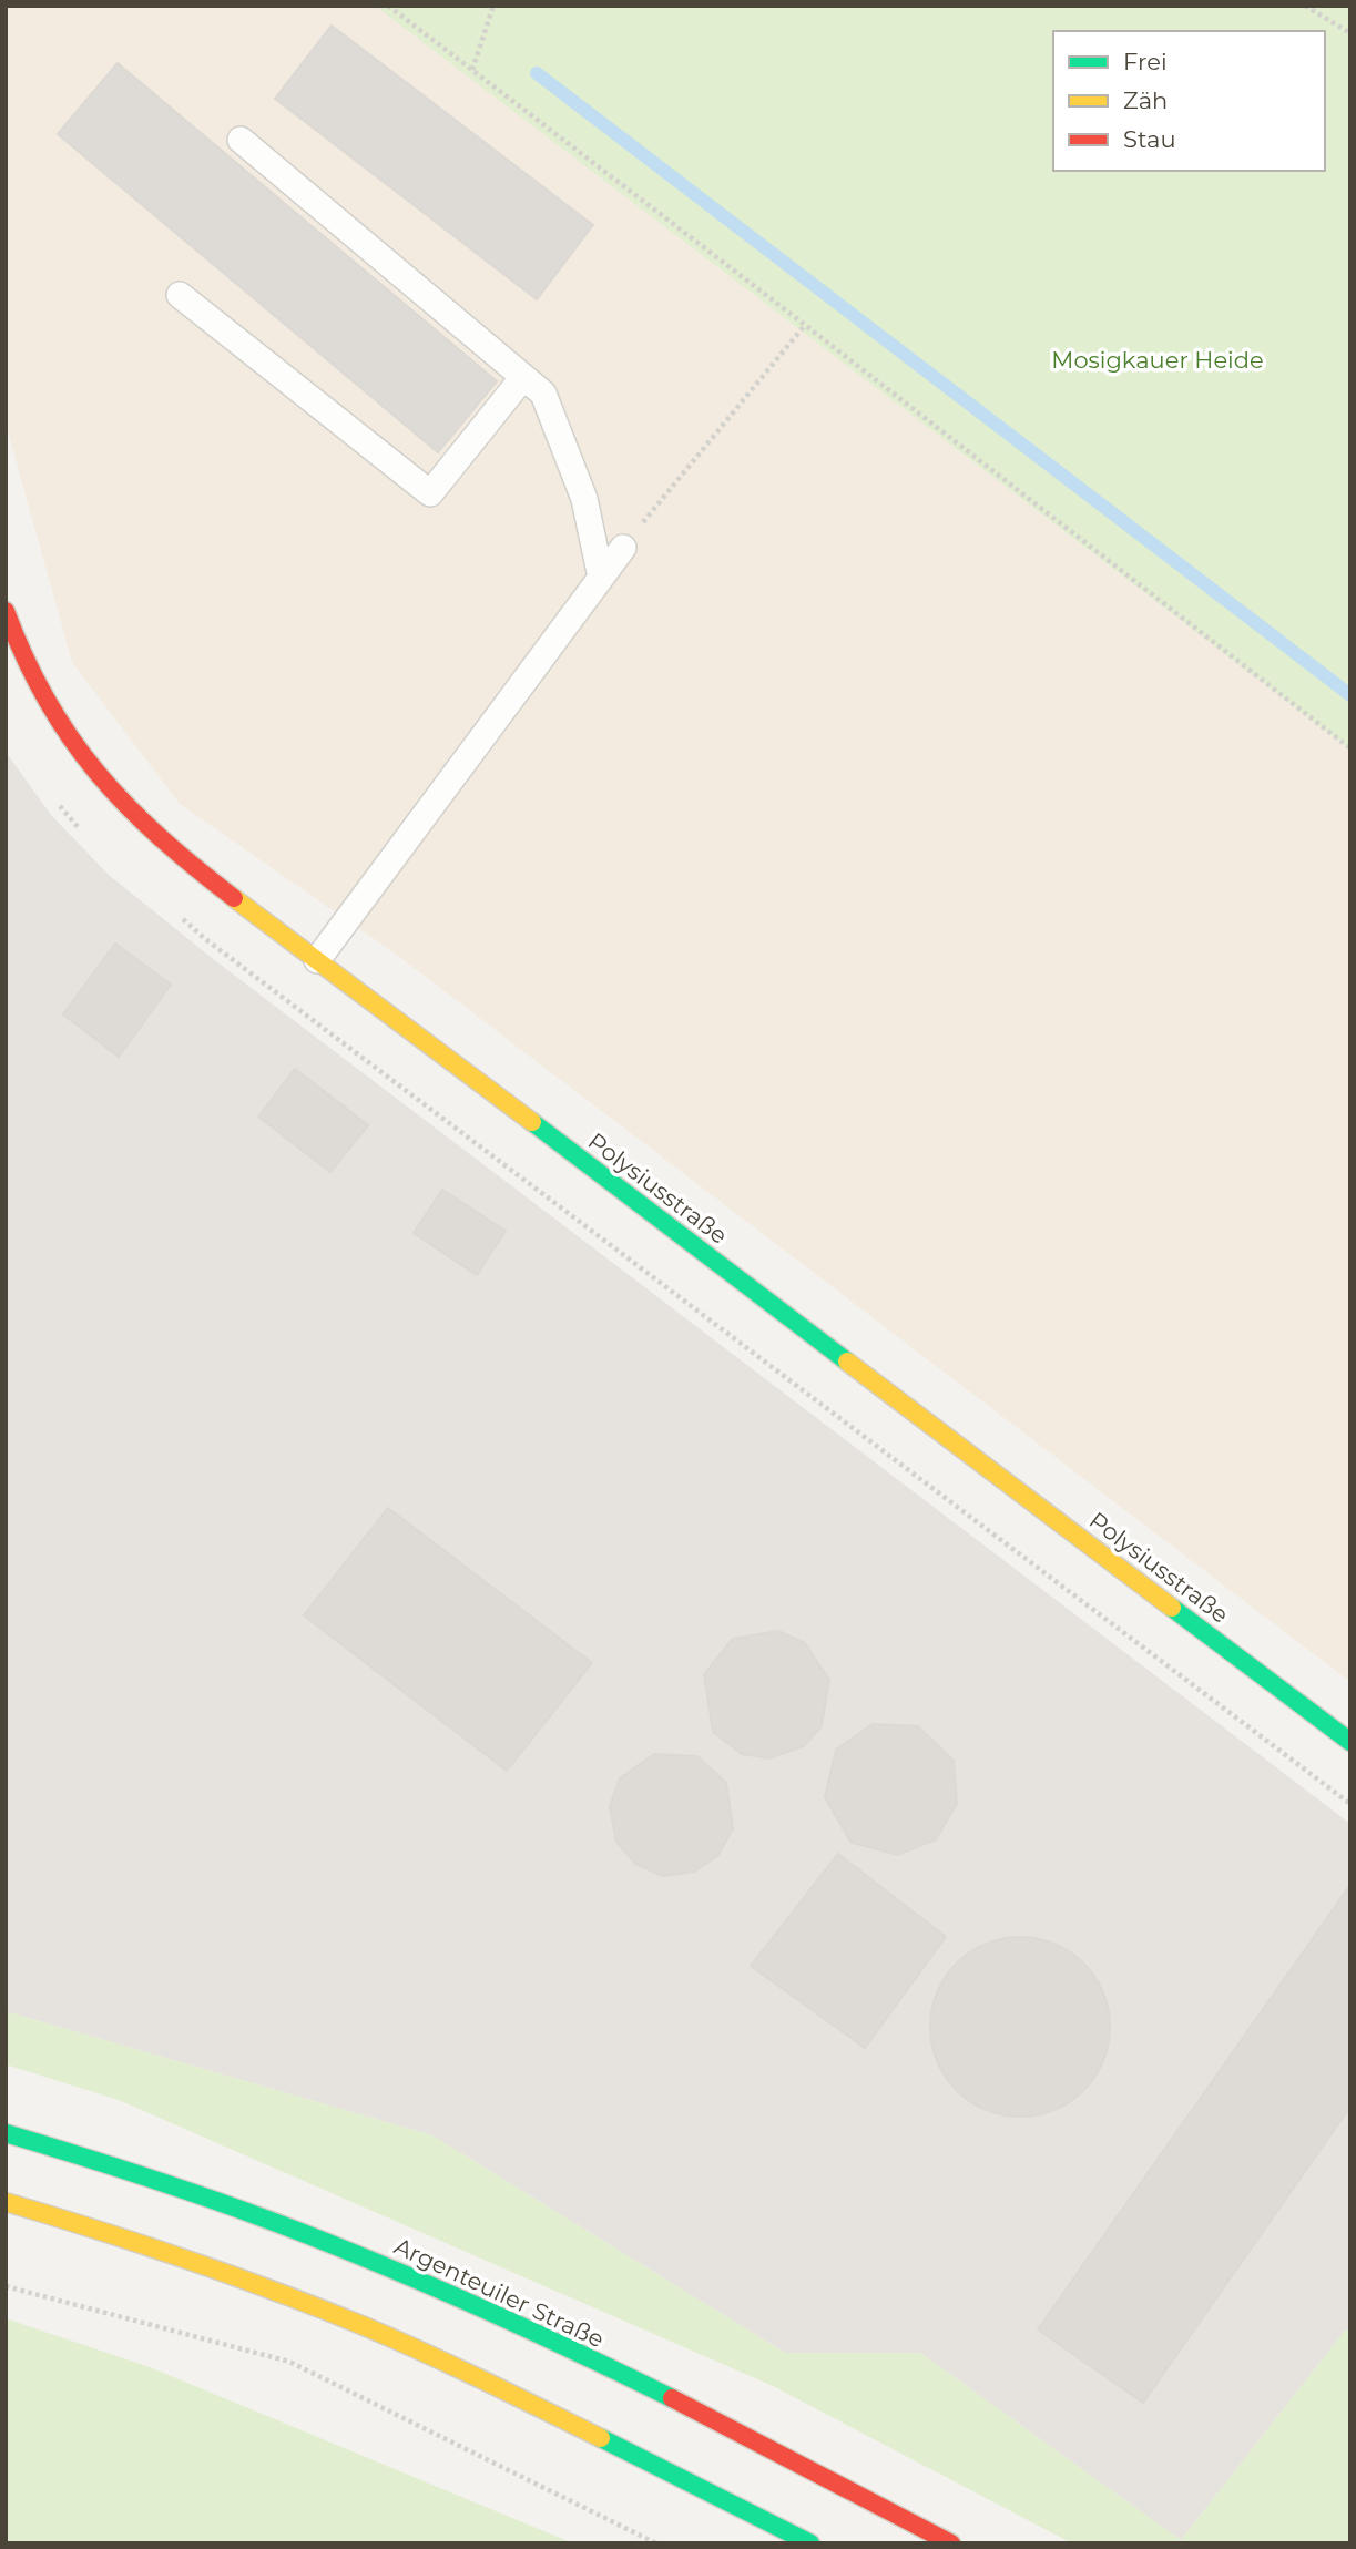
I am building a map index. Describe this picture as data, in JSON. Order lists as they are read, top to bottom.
{
  "streets": {
    "main road": ["Polysiusstraße", "Argenteuiler Straße"]
  },
  "parks": ["Mosigkauer Heide"],
  "legend": ["Frei", "Zäh", "Stau"]
}
